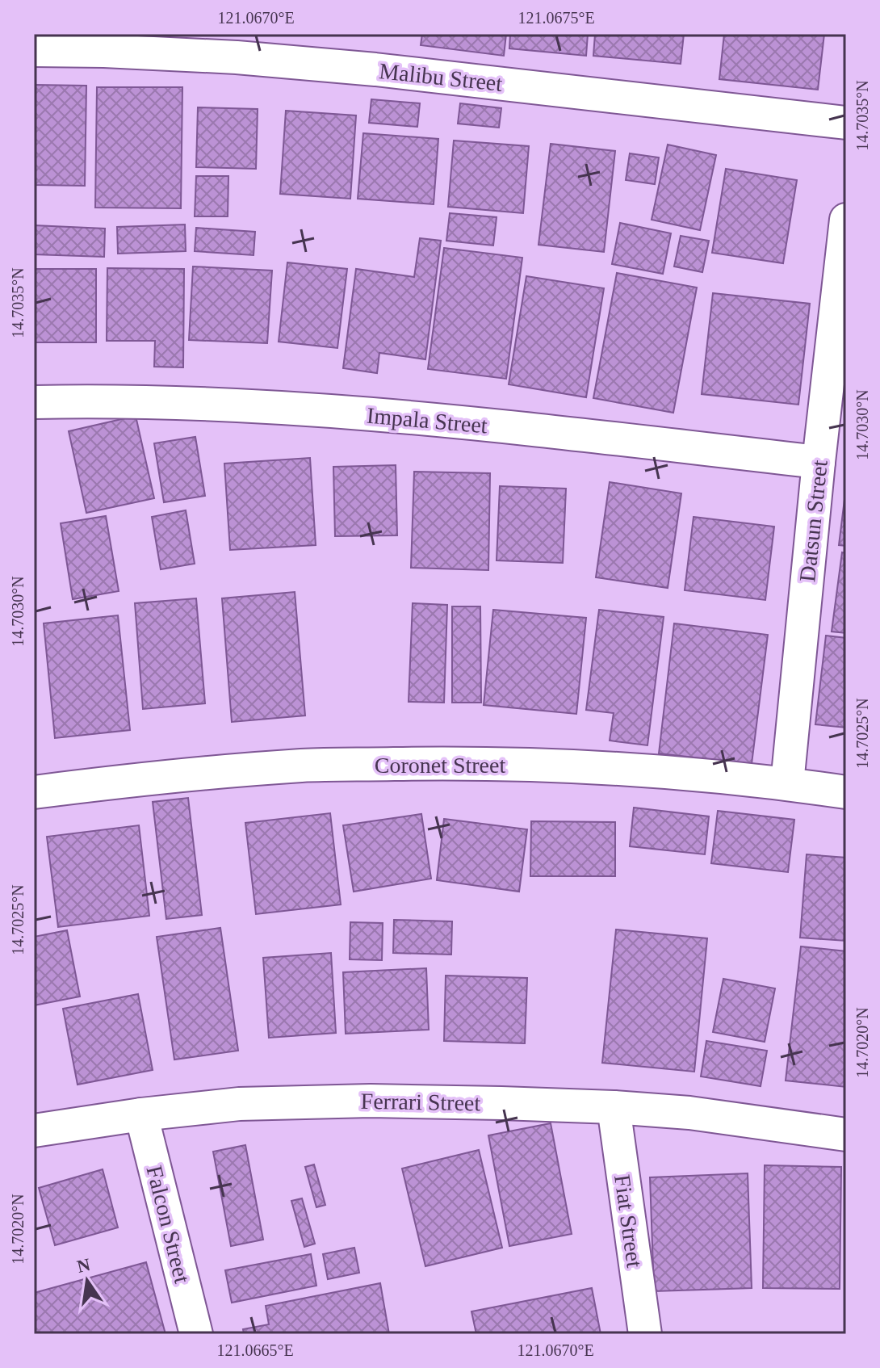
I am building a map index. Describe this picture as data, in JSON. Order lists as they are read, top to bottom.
{
  "streets": {
    "street": [
      "Malibu Street",
      "Impala Street",
      "Datsun Street",
      "Coronet Street",
      "Ferrari Street",
      "Fiat Street",
      "Falcon Street"
    ]
  },
  "crossings": [
    ["Impala Street", "Datsun Street"],
    ["Datsun Street", "Coronet Street"],
    ["Ferrari Street", "Fiat Street"],
    ["Ferrari Street", "Falcon Street"]
  ],
  "north": "top",
  "coordinates": [
    "121.0670°E",
    "121.0675°E",
    "14.7035°N",
    "14.7030°N",
    "14.7025°N",
    "14.7020°N",
    "121.0665°E"
  ]
}
